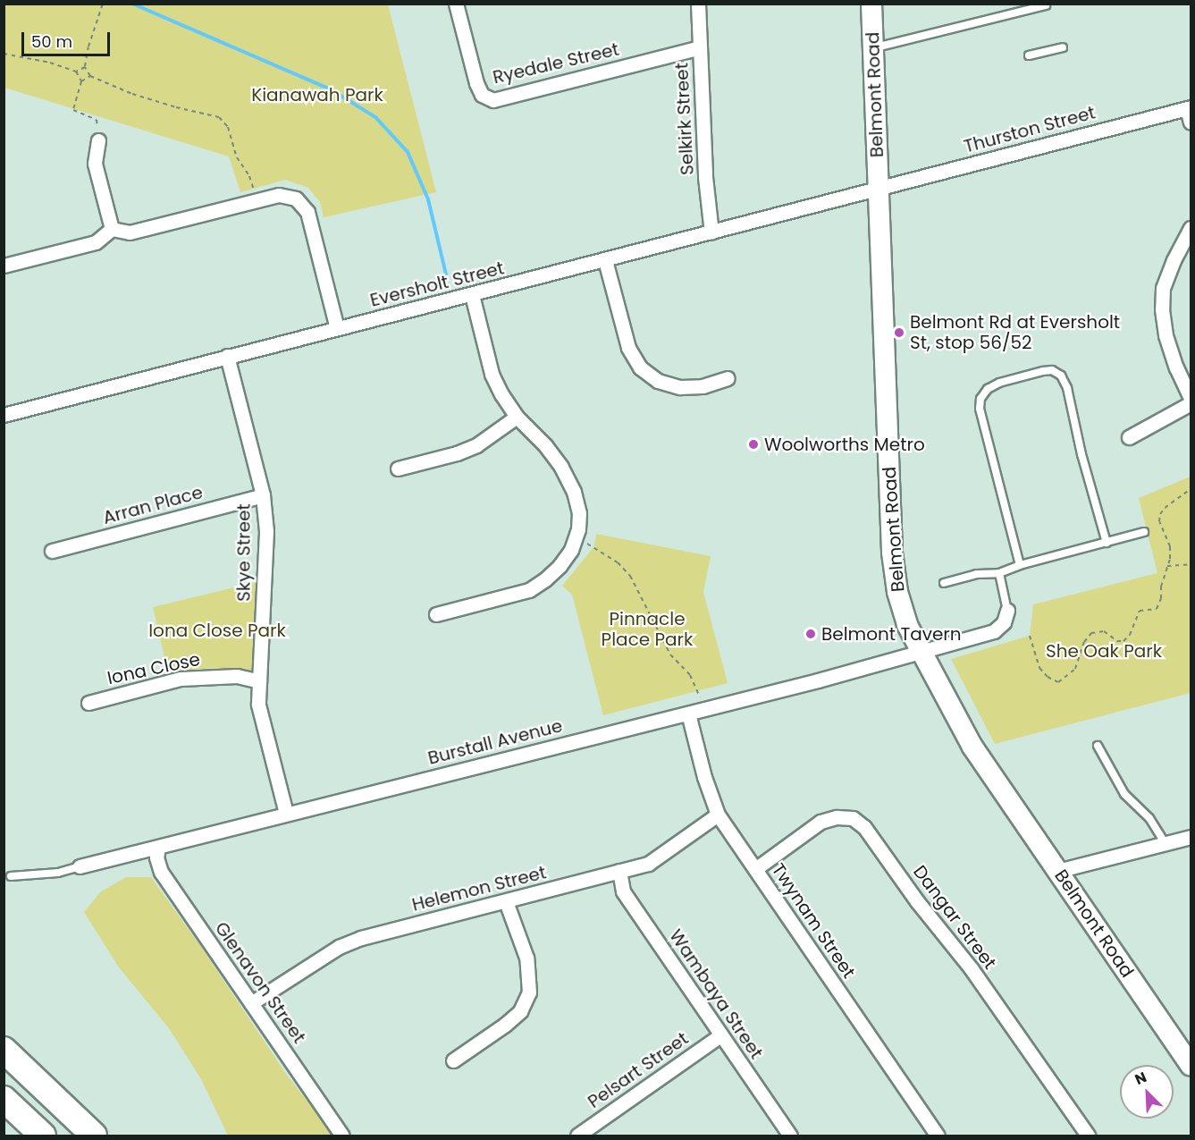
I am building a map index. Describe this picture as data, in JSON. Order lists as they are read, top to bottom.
{
  "streets": {
    "main road": ["Belmont Road"],
    "street": [
      "Ryedale Street",
      "Selkirk Street",
      "Thurston Street",
      "Eversholt Street",
      "Arran Place",
      "Skye Street",
      "Iona Close",
      "Burstall Avenue",
      "Helemon Street",
      "Dangar Street",
      "Twynam Street",
      "Glenavon Street",
      "Wambaya Street",
      "Pelsart Street"
    ]
  },
  "crossings": [
    ["Ryedale Street", "Selkirk Street"],
    ["Belmont Road", "Thurston Street"],
    ["Belmont Road", "Eversholt Street"],
    ["Belmont Road", "Burstall Avenue"],
    ["Selkirk Street", "Eversholt Street"],
    ["Thurston Street", "Eversholt Street"],
    ["Eversholt Street", "Skye Street"],
    ["Arran Place", "Skye Street"],
    ["Skye Street", "Iona Close"],
    ["Skye Street", "Burstall Avenue"],
    ["Burstall Avenue", "Twynam Street"],
    ["Burstall Avenue", "Glenavon Street"],
    ["Helemon Street", "Twynam Street"],
    ["Helemon Street", "Glenavon Street"],
    ["Helemon Street", "Wambaya Street"],
    ["Dangar Street", "Twynam Street"],
    ["Wambaya Street", "Pelsart Street"]
  ],
  "parks": [
    "Kianawah Park",
    "Pinnacle Place Park",
    "Iona Close Park",
    "She Oak Park"
  ],
  "places": ["Belmont Rd at Eversholt St, stop 56/52", "Woolworths Metro", "Belmont Tavern"],
  "scale_bar": "50 m",
  "north": "top left"
}
